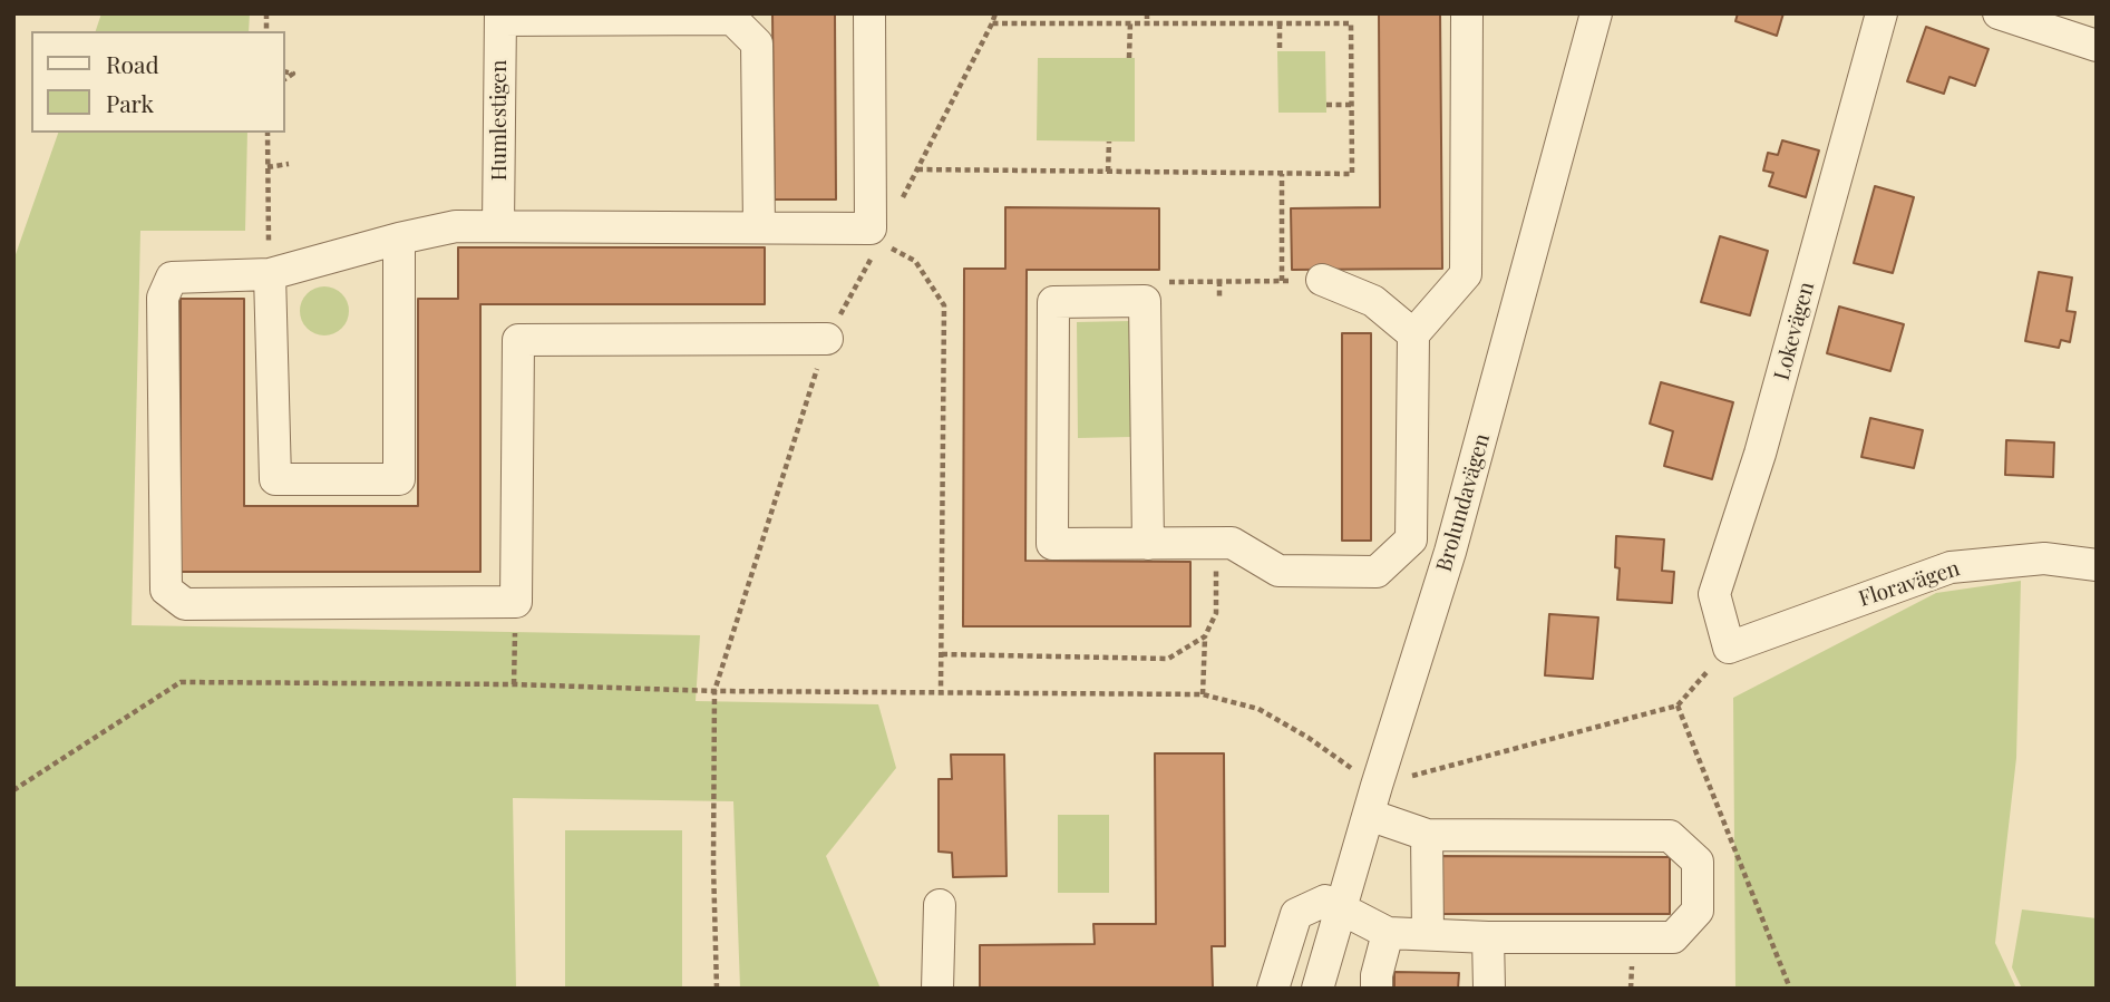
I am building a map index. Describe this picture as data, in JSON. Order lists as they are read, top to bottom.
{
  "streets": {
    "street": [
      "Humlestigen",
      "Lokevägen",
      "Brolundavägen",
      "Floravägen"
    ]
  },
  "crossings": [
    ["Lokevägen", "Floravägen"]
  ],
  "legend": ["Road", "Park"]
}
